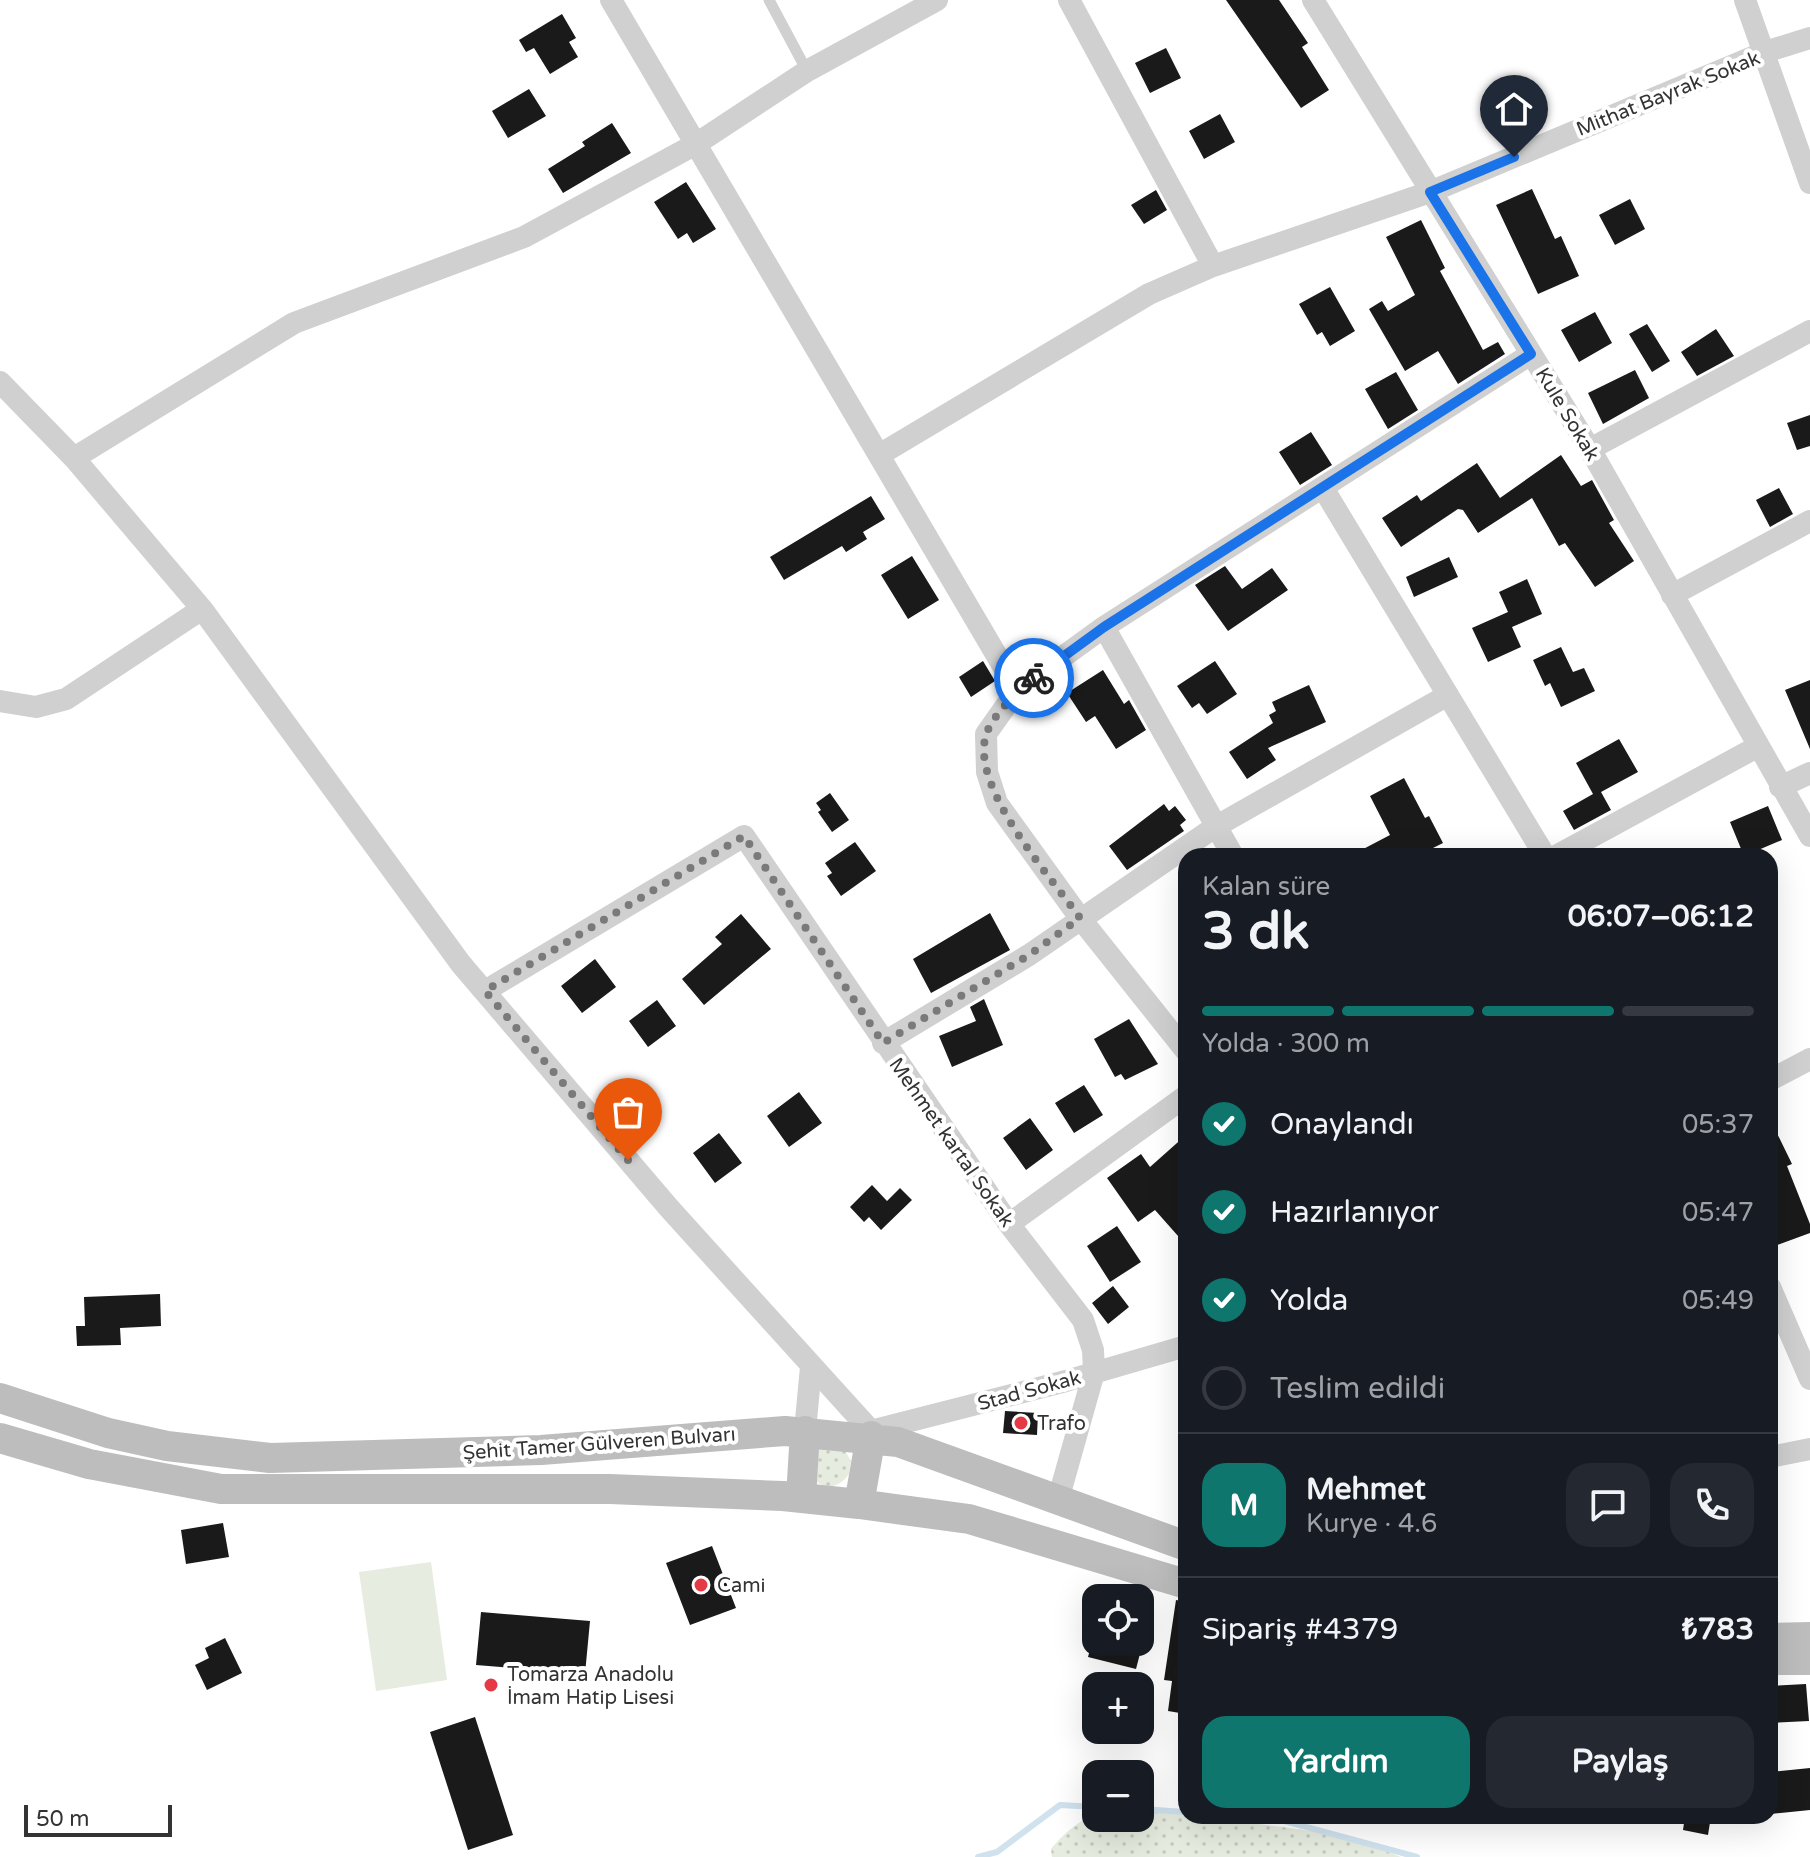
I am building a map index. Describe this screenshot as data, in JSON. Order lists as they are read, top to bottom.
{
  "streets": {
    "main road": ["Şehit Tamer Gülveren Bulvarı"],
    "street": [
      "Mithat Bayrak Sokak",
      "Kule Sokak",
      "Mehmet kartal Sokak",
      "Stad Sokak"
    ]
  },
  "crossings": [
    ["Mithat Bayrak Sokak", "Kule Sokak"],
    ["Mehmet kartal Sokak", "Stad Sokak"],
    ["Stad Sokak", "Şehit Tamer Gülveren Bulvarı"]
  ],
  "places": ["Trafo", "Cami", "Tomarza Anadolu İmam Hatip Lisesi"],
  "scale_bar": "50 m",
  "page": {
    "heading": ["3 dk", "Kalan süre", "06:07–06:12"],
    "panel": [
      "Mehmet",
      "Kurye · 4.6",
      "Sipariş #4379",
      "₺783"
    ],
    "bar": "Yolda · 300 m",
    "list": [
      ["Onaylandı", "05:37"],
      ["Hazırlanıyor", "05:47"],
      ["Yolda", "05:49"],
      "Teslim edildi"
    ],
    "round": "M",
    "map_buttons": ["+", "−"],
    "buttons": ["Yardım", "Paylaş"],
    "scale": "50 m"
  }
}
